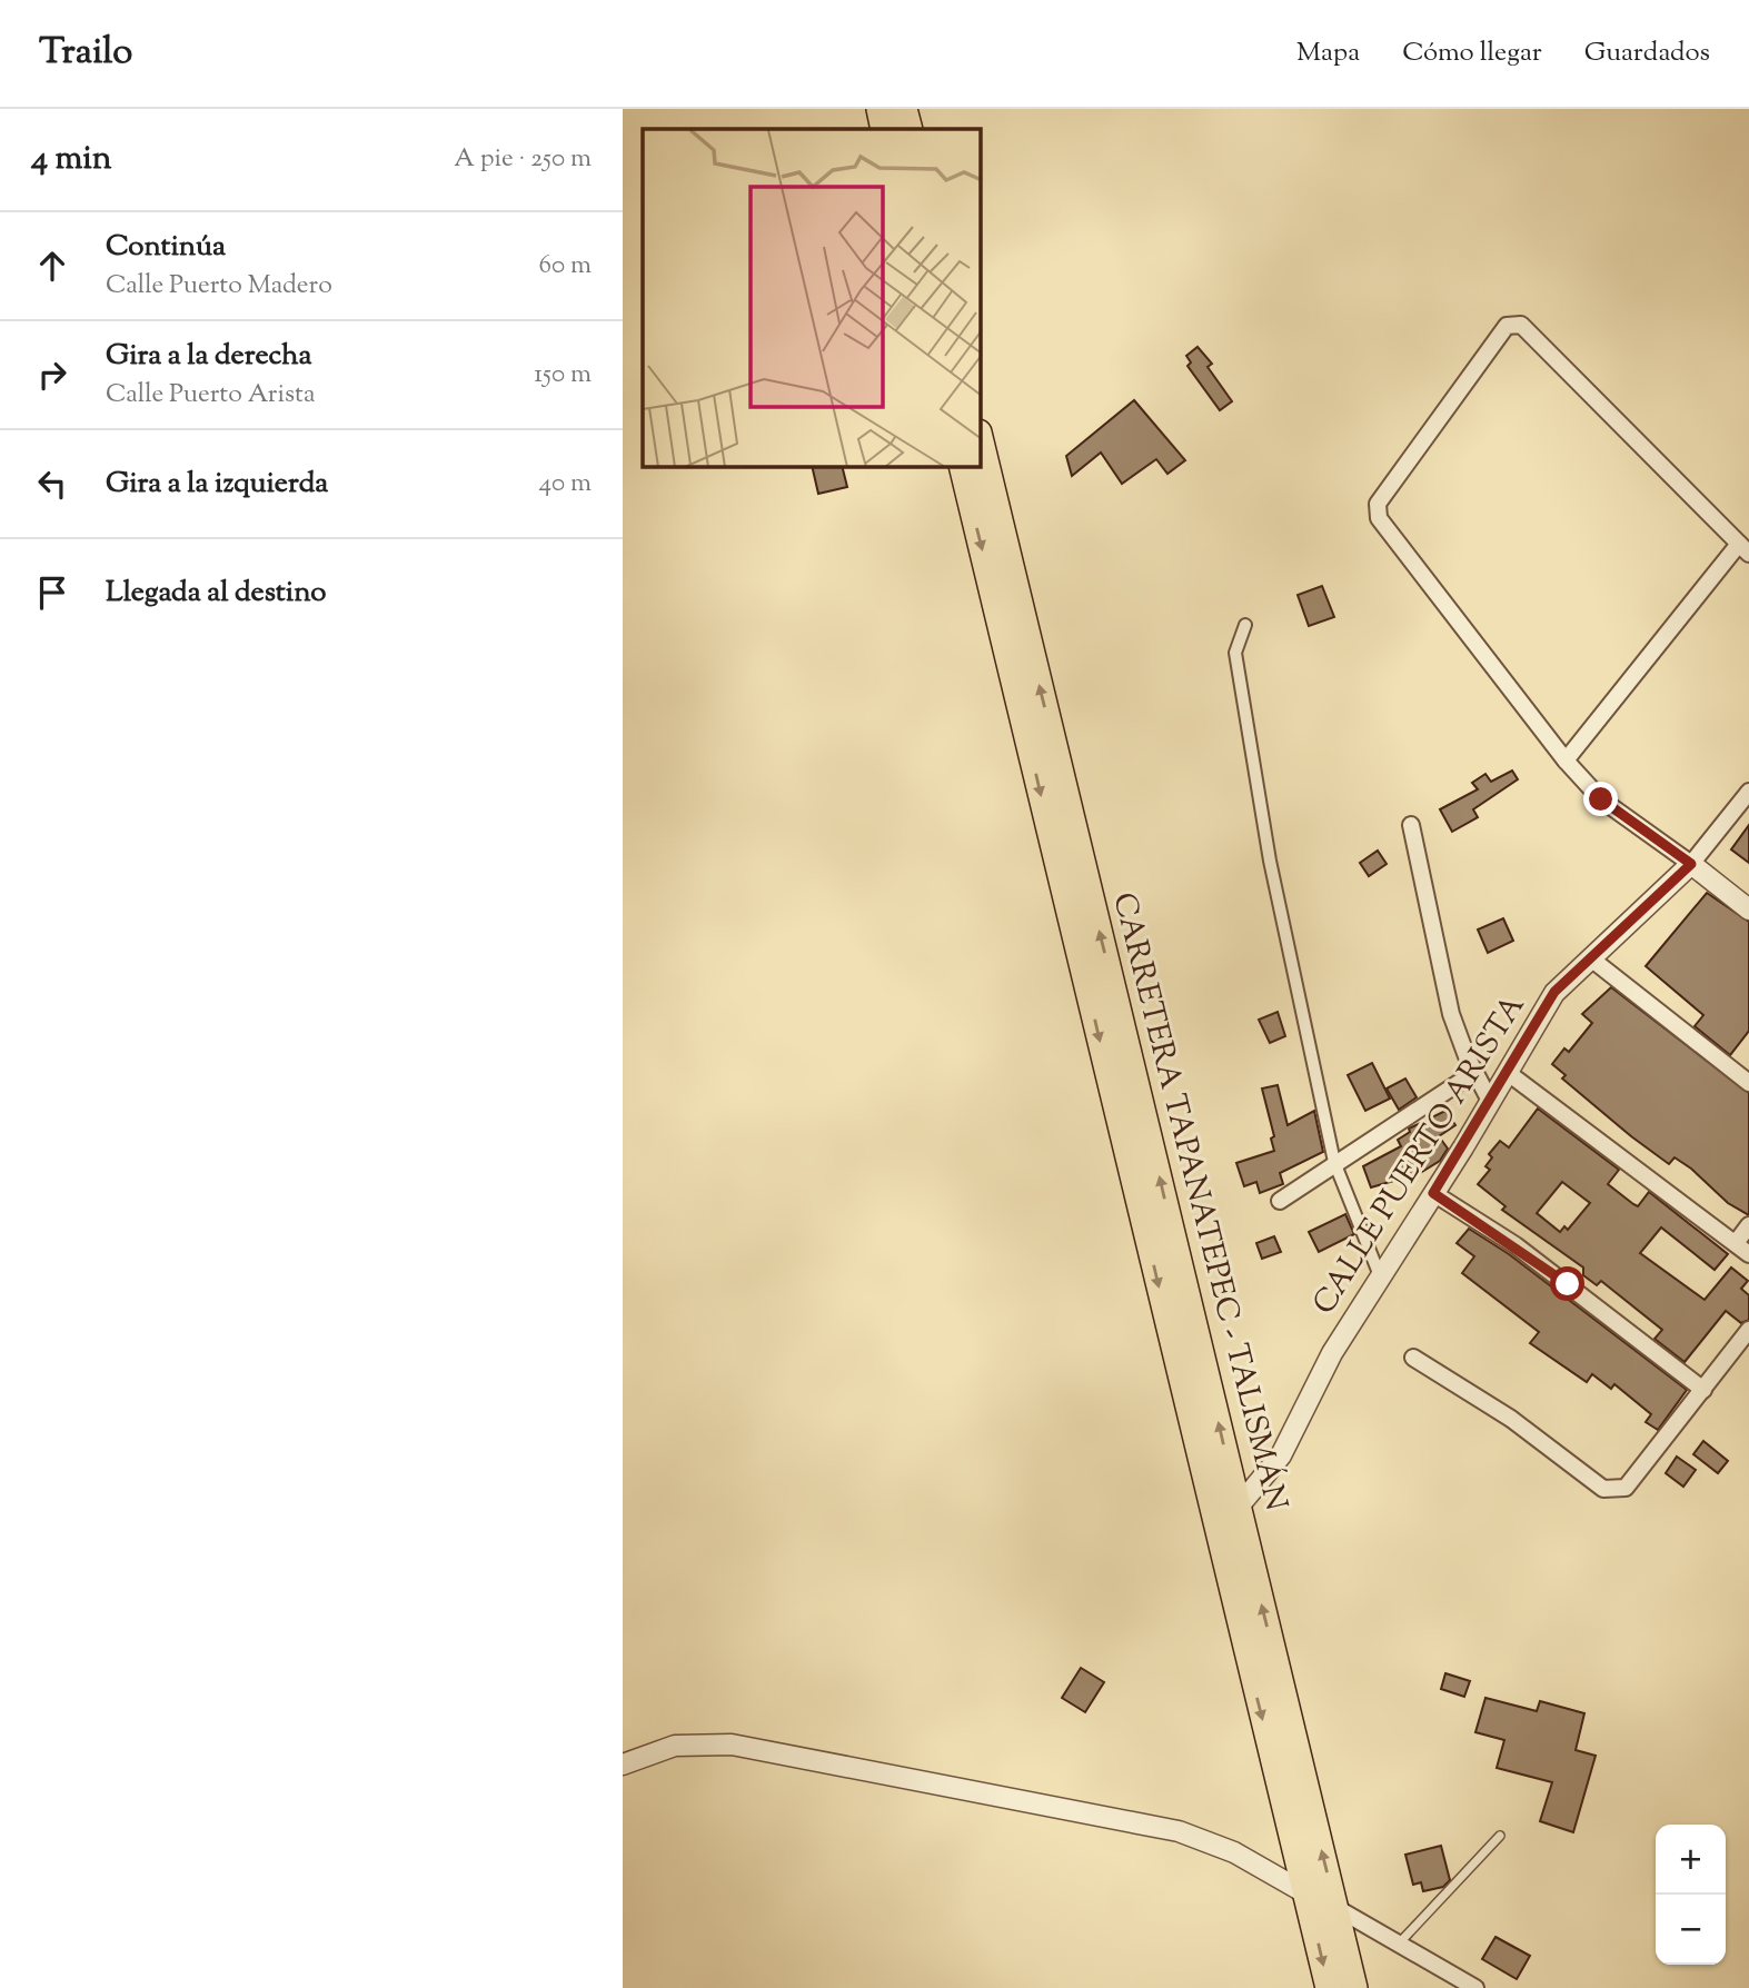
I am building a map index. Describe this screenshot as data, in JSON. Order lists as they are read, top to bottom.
{
  "streets": {
    "highway": ["CARRETERA TAPANATEPEC - TALISMÁN"],
    "street": ["CALLE PUERTO ARISTA"]
  },
  "crossings": [
    ["CALLE PUERTO ARISTA", "CARRETERA TAPANATEPEC - TALISMÁN"]
  ],
  "page": {
    "header": "Trailo",
    "nav": ["Mapa", "Cómo llegar", "Guardados"],
    "heading": ["4 min", "A pie · 250 m"],
    "list": [
      ["Continúa", "Calle Puerto Madero", "60 m"],
      ["Gira a la derecha", "Calle Puerto Arista", "150 m"],
      ["Gira a la izquierda", "40 m"],
      "Llegada al destino"
    ],
    "map_buttons": ["+", "−"]
  }
}
